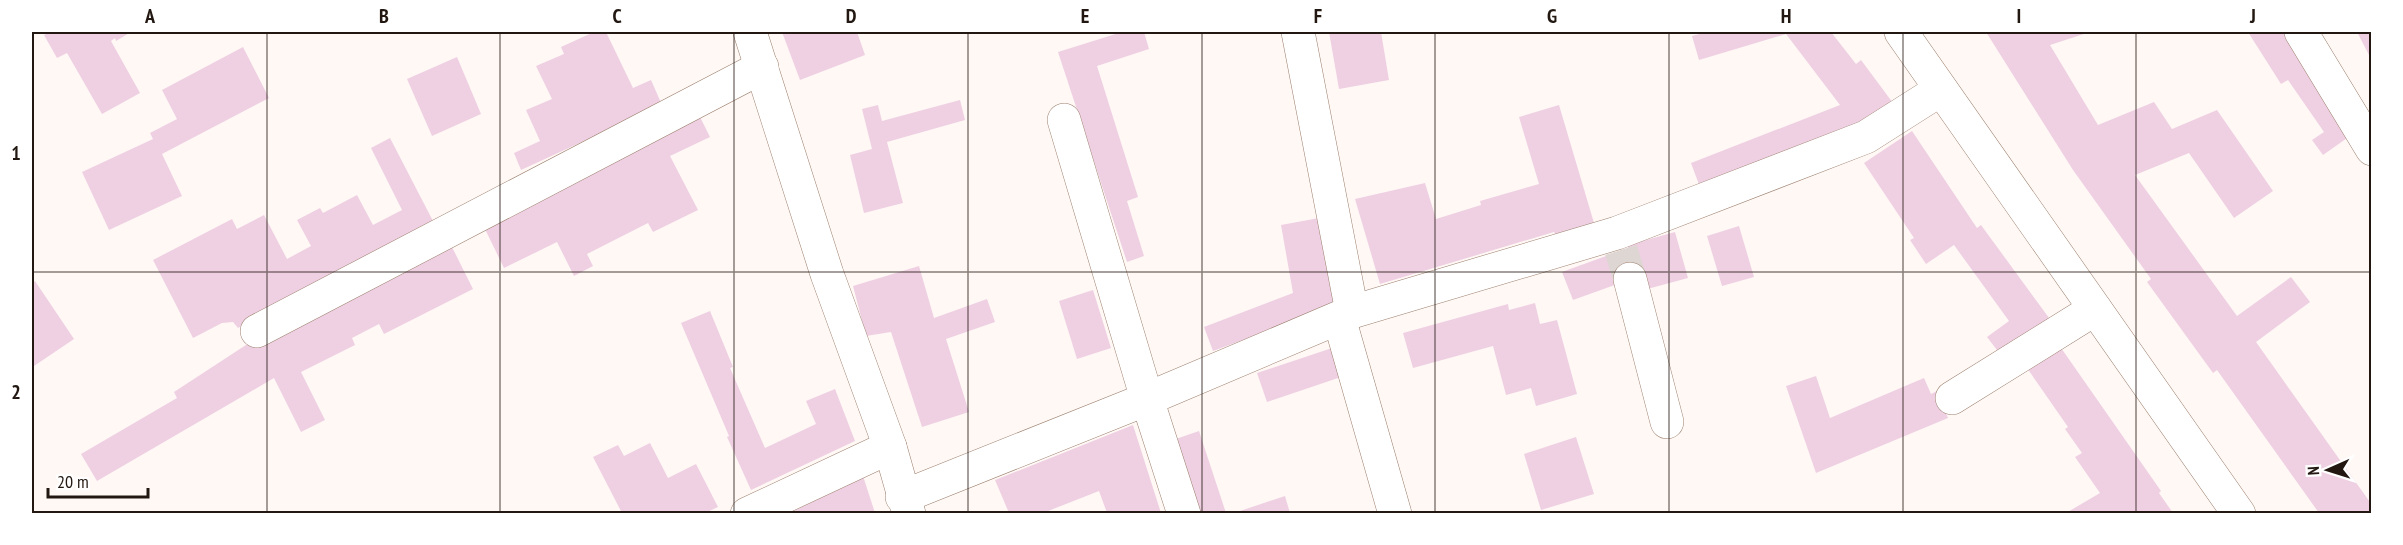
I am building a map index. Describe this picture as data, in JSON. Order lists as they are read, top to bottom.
{
  "scale_bar": "20 m",
  "north": "left",
  "grid": {
    "columns": [
      "A",
      "B",
      "C",
      "D",
      "E",
      "F",
      "G",
      "H",
      "I",
      "J"
    ],
    "rows": ["1", "2"]
  }
}
